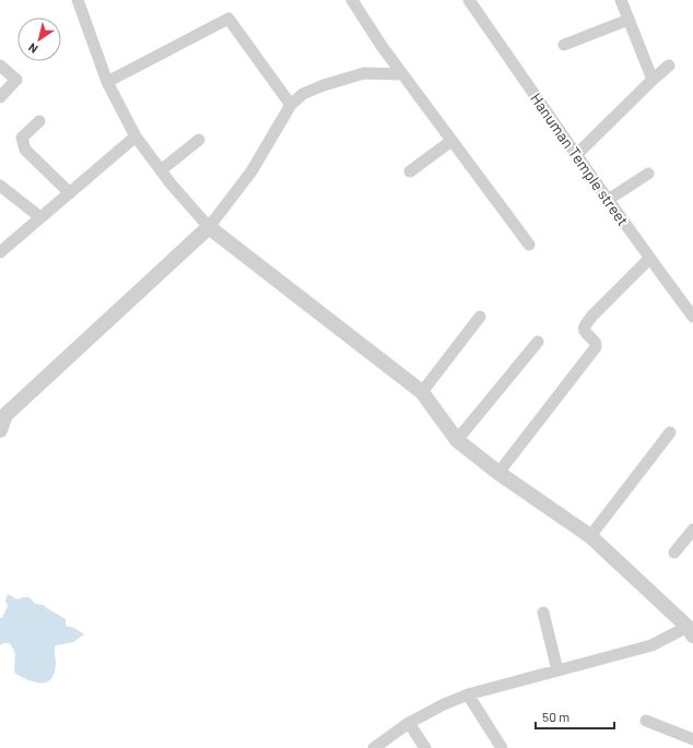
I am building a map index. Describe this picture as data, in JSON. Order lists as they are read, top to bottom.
{
  "streets": {
    "street": ["Hanuman Temple street"]
  },
  "scale_bar": "50 m",
  "north": "bottom left"
}
